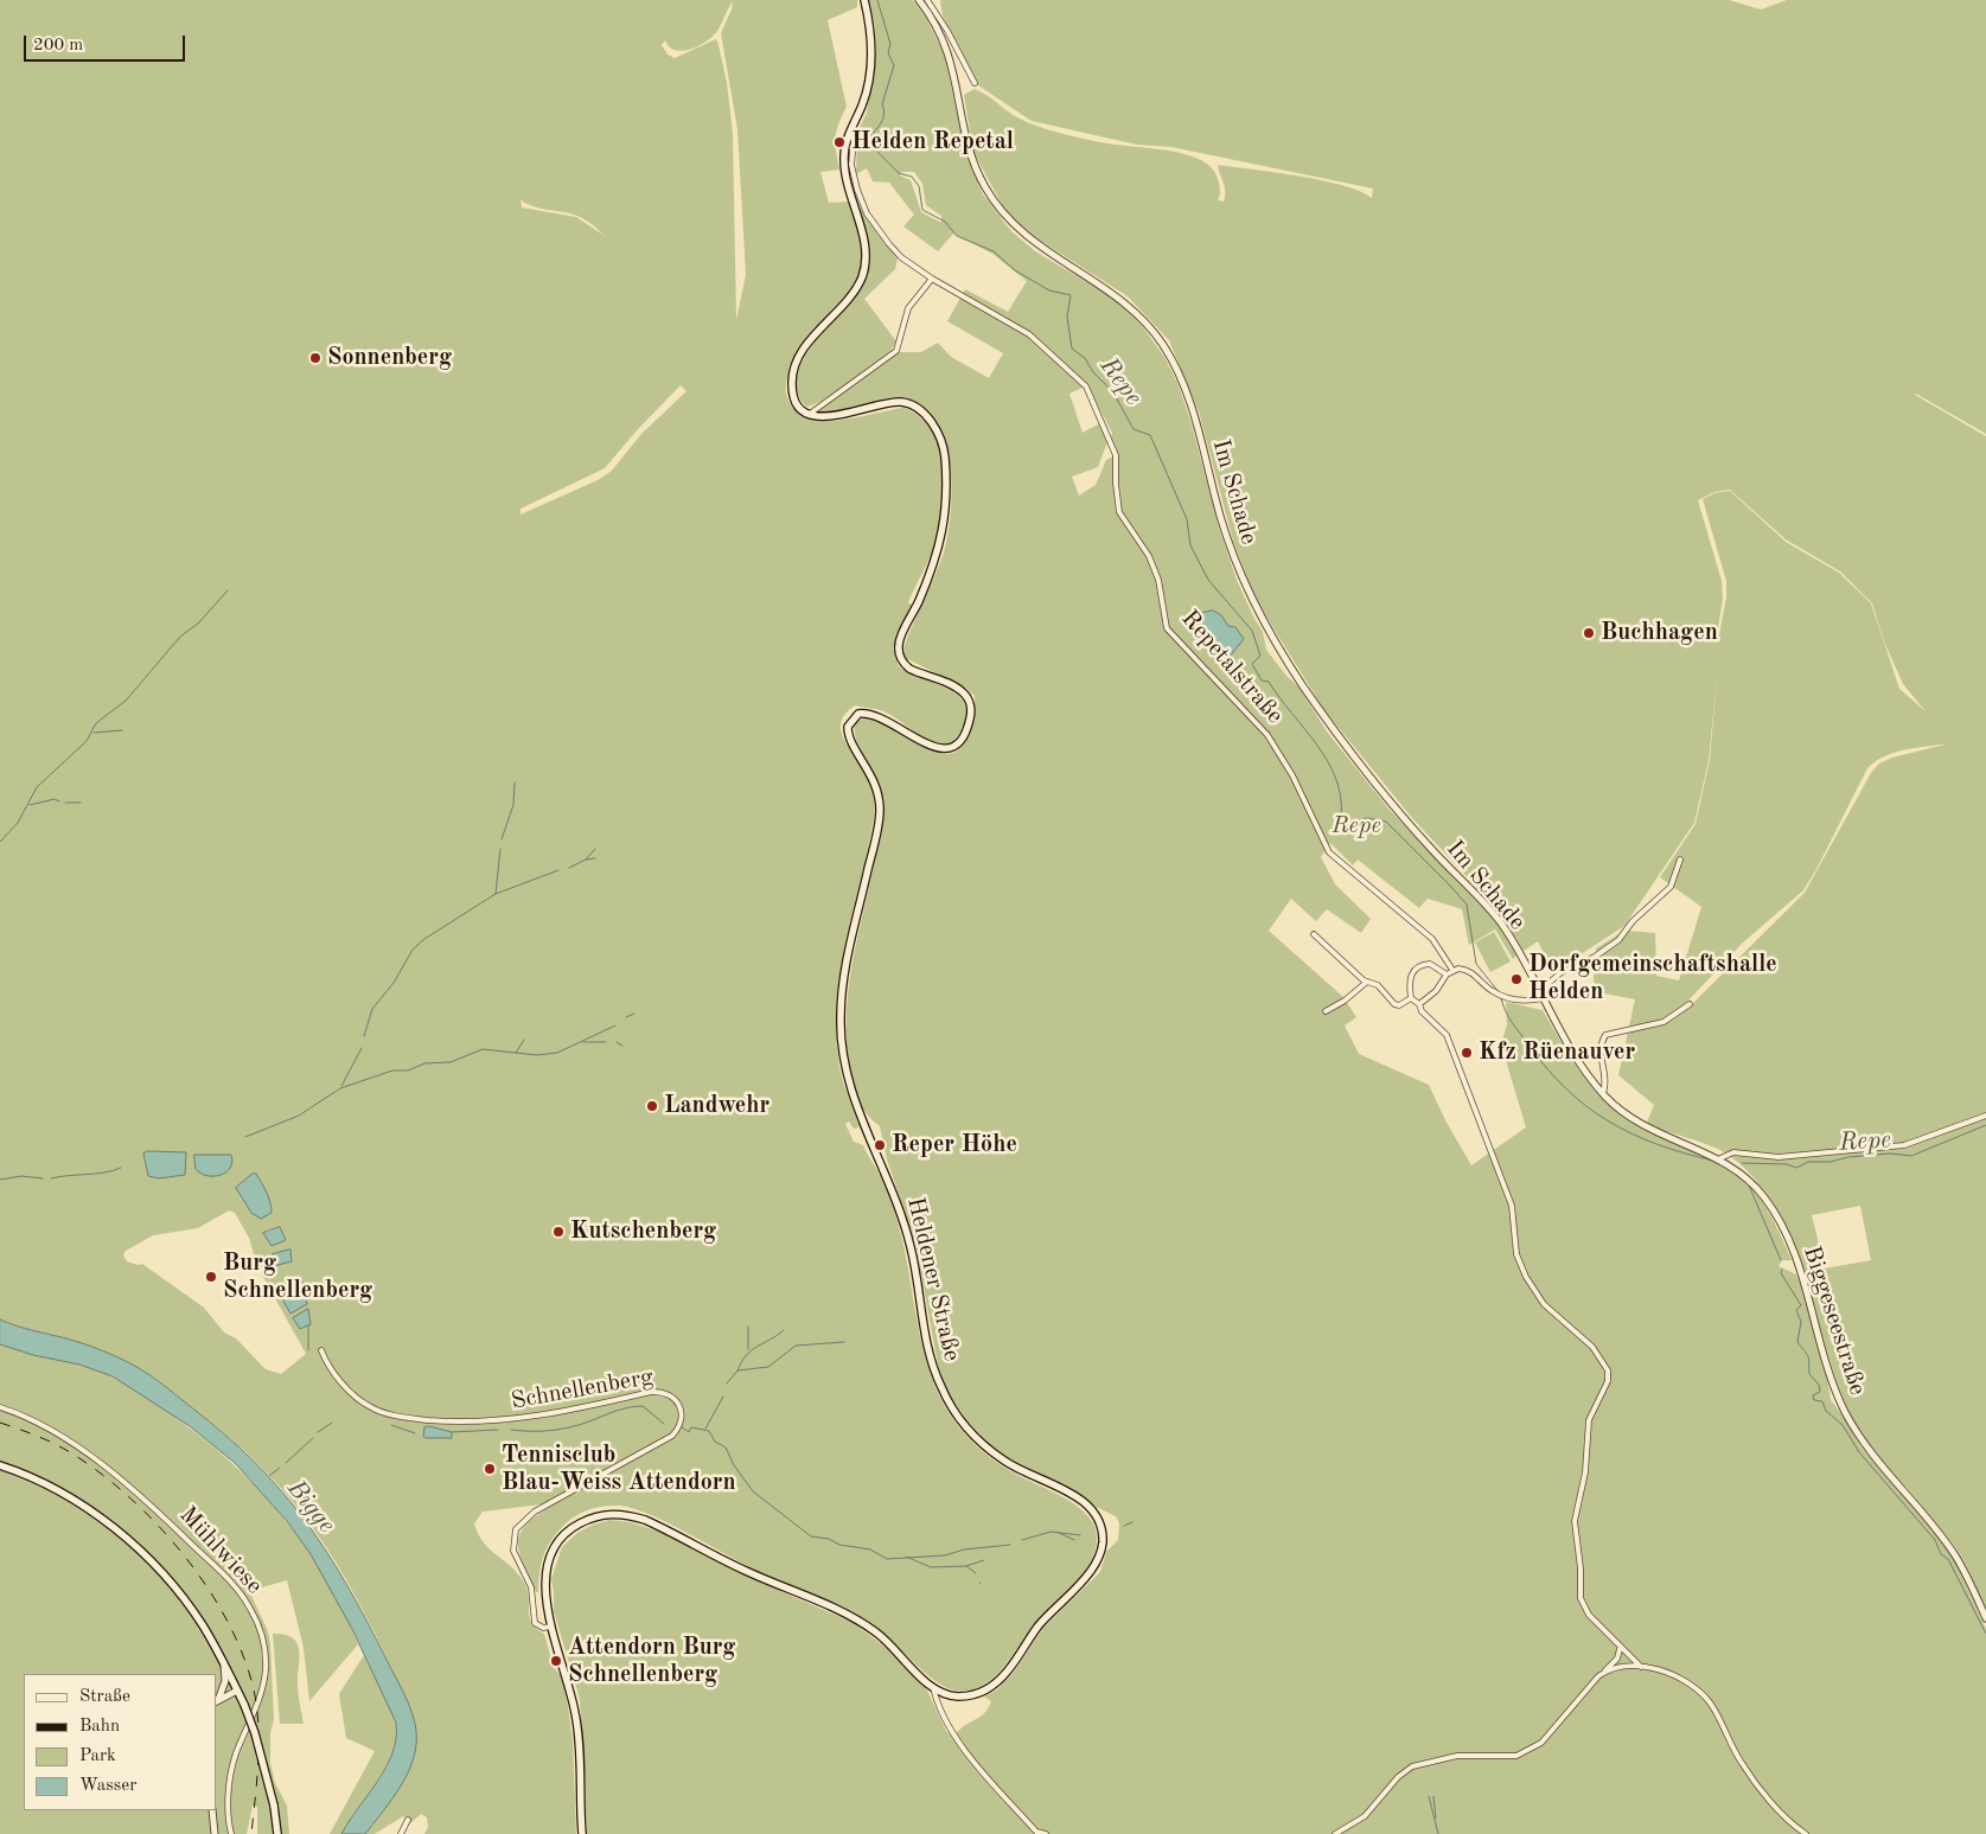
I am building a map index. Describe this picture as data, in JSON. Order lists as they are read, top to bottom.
{
  "streets": {
    "main road": ["Repetalstraße", "Heldener Straße"],
    "street": [
      "Im Schade",
      "Biggeseestraße",
      "Schnellenberg",
      "Mühlwiese"
    ]
  },
  "crossings": [
    ["Heldener Straße", "Schnellenberg"]
  ],
  "water": ["Repe", "Bigge"],
  "parks": ["Repe"],
  "places": [
    "Helden Repetal",
    "Sonnenberg",
    "Buchhagen",
    "Dorfgemeinschaftshalle Helden",
    "Kfz Rüenauver",
    "Landwehr",
    "Reper Höhe",
    "Kutschenberg",
    "Burg Schnellenberg",
    "Tennisclub Blau-Weiss Attendorn",
    "Attendorn Burg Schnellenberg"
  ],
  "legend": [
    "Straße",
    "Bahn",
    "Park",
    "Wasser"
  ],
  "scale_bar": "200 m"
}
